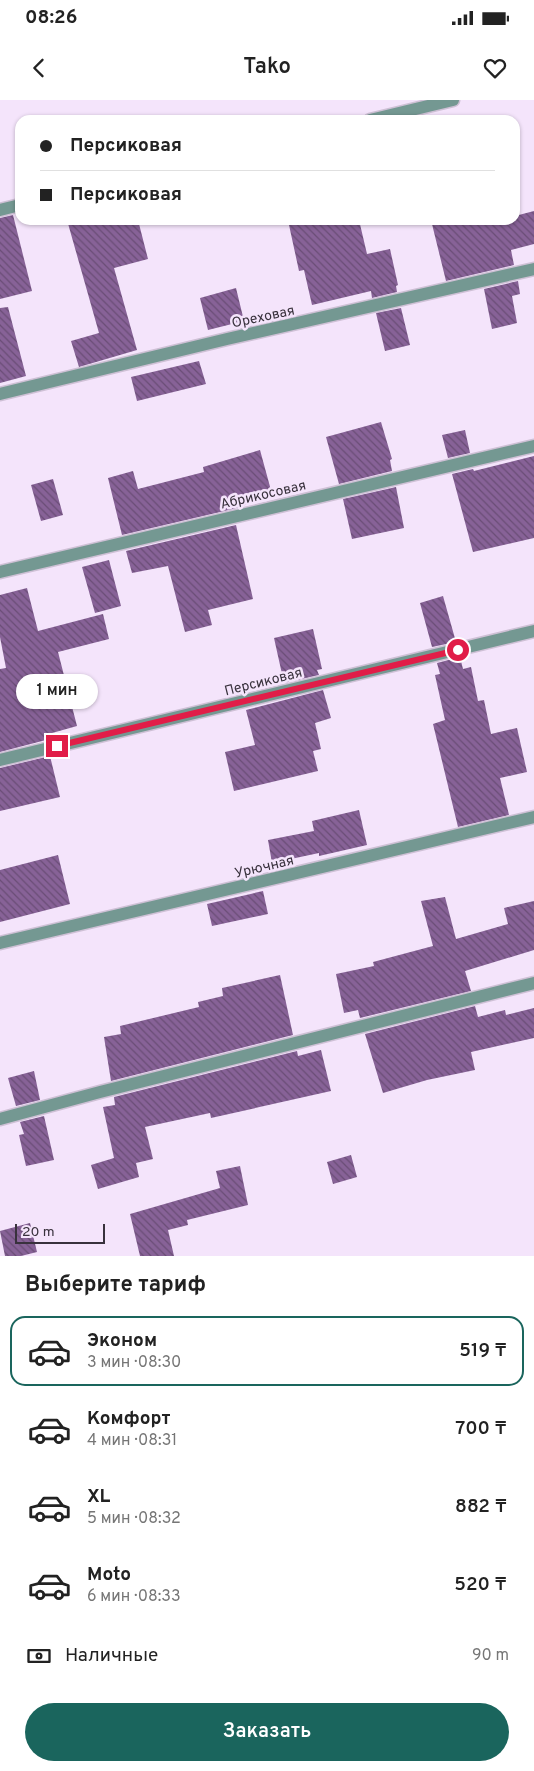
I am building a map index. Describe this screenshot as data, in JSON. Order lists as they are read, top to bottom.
{
  "streets": {
    "street": [
      "Ореховая",
      "Абрикосовая",
      "Персиковая",
      "Урючная"
    ]
  },
  "scale_bar": "20 m",
  "page": {
    "status": "08:26",
    "header": "Tako",
    "banner": ["Персиковая", "Персиковая"],
    "bubble": "1 мин",
    "scale": "20 m",
    "heading": "Выберите тариф",
    "list": [
      {
        "name": "Эконом",
        "note": "3 мин · 08:30",
        "value": "519 ₸"
      },
      {
        "name": "Комфорт",
        "note": "4 мин · 08:31",
        "value": "700 ₸"
      },
      {
        "name": "XL",
        "note": "5 мин · 08:32",
        "value": "882 ₸"
      },
      {
        "name": "Moto",
        "note": "6 мин · 08:33",
        "value": "520 ₸"
      }
    ],
    "pay": ["Наличные", "90 m"],
    "buttons": "Заказать"
  }
}
